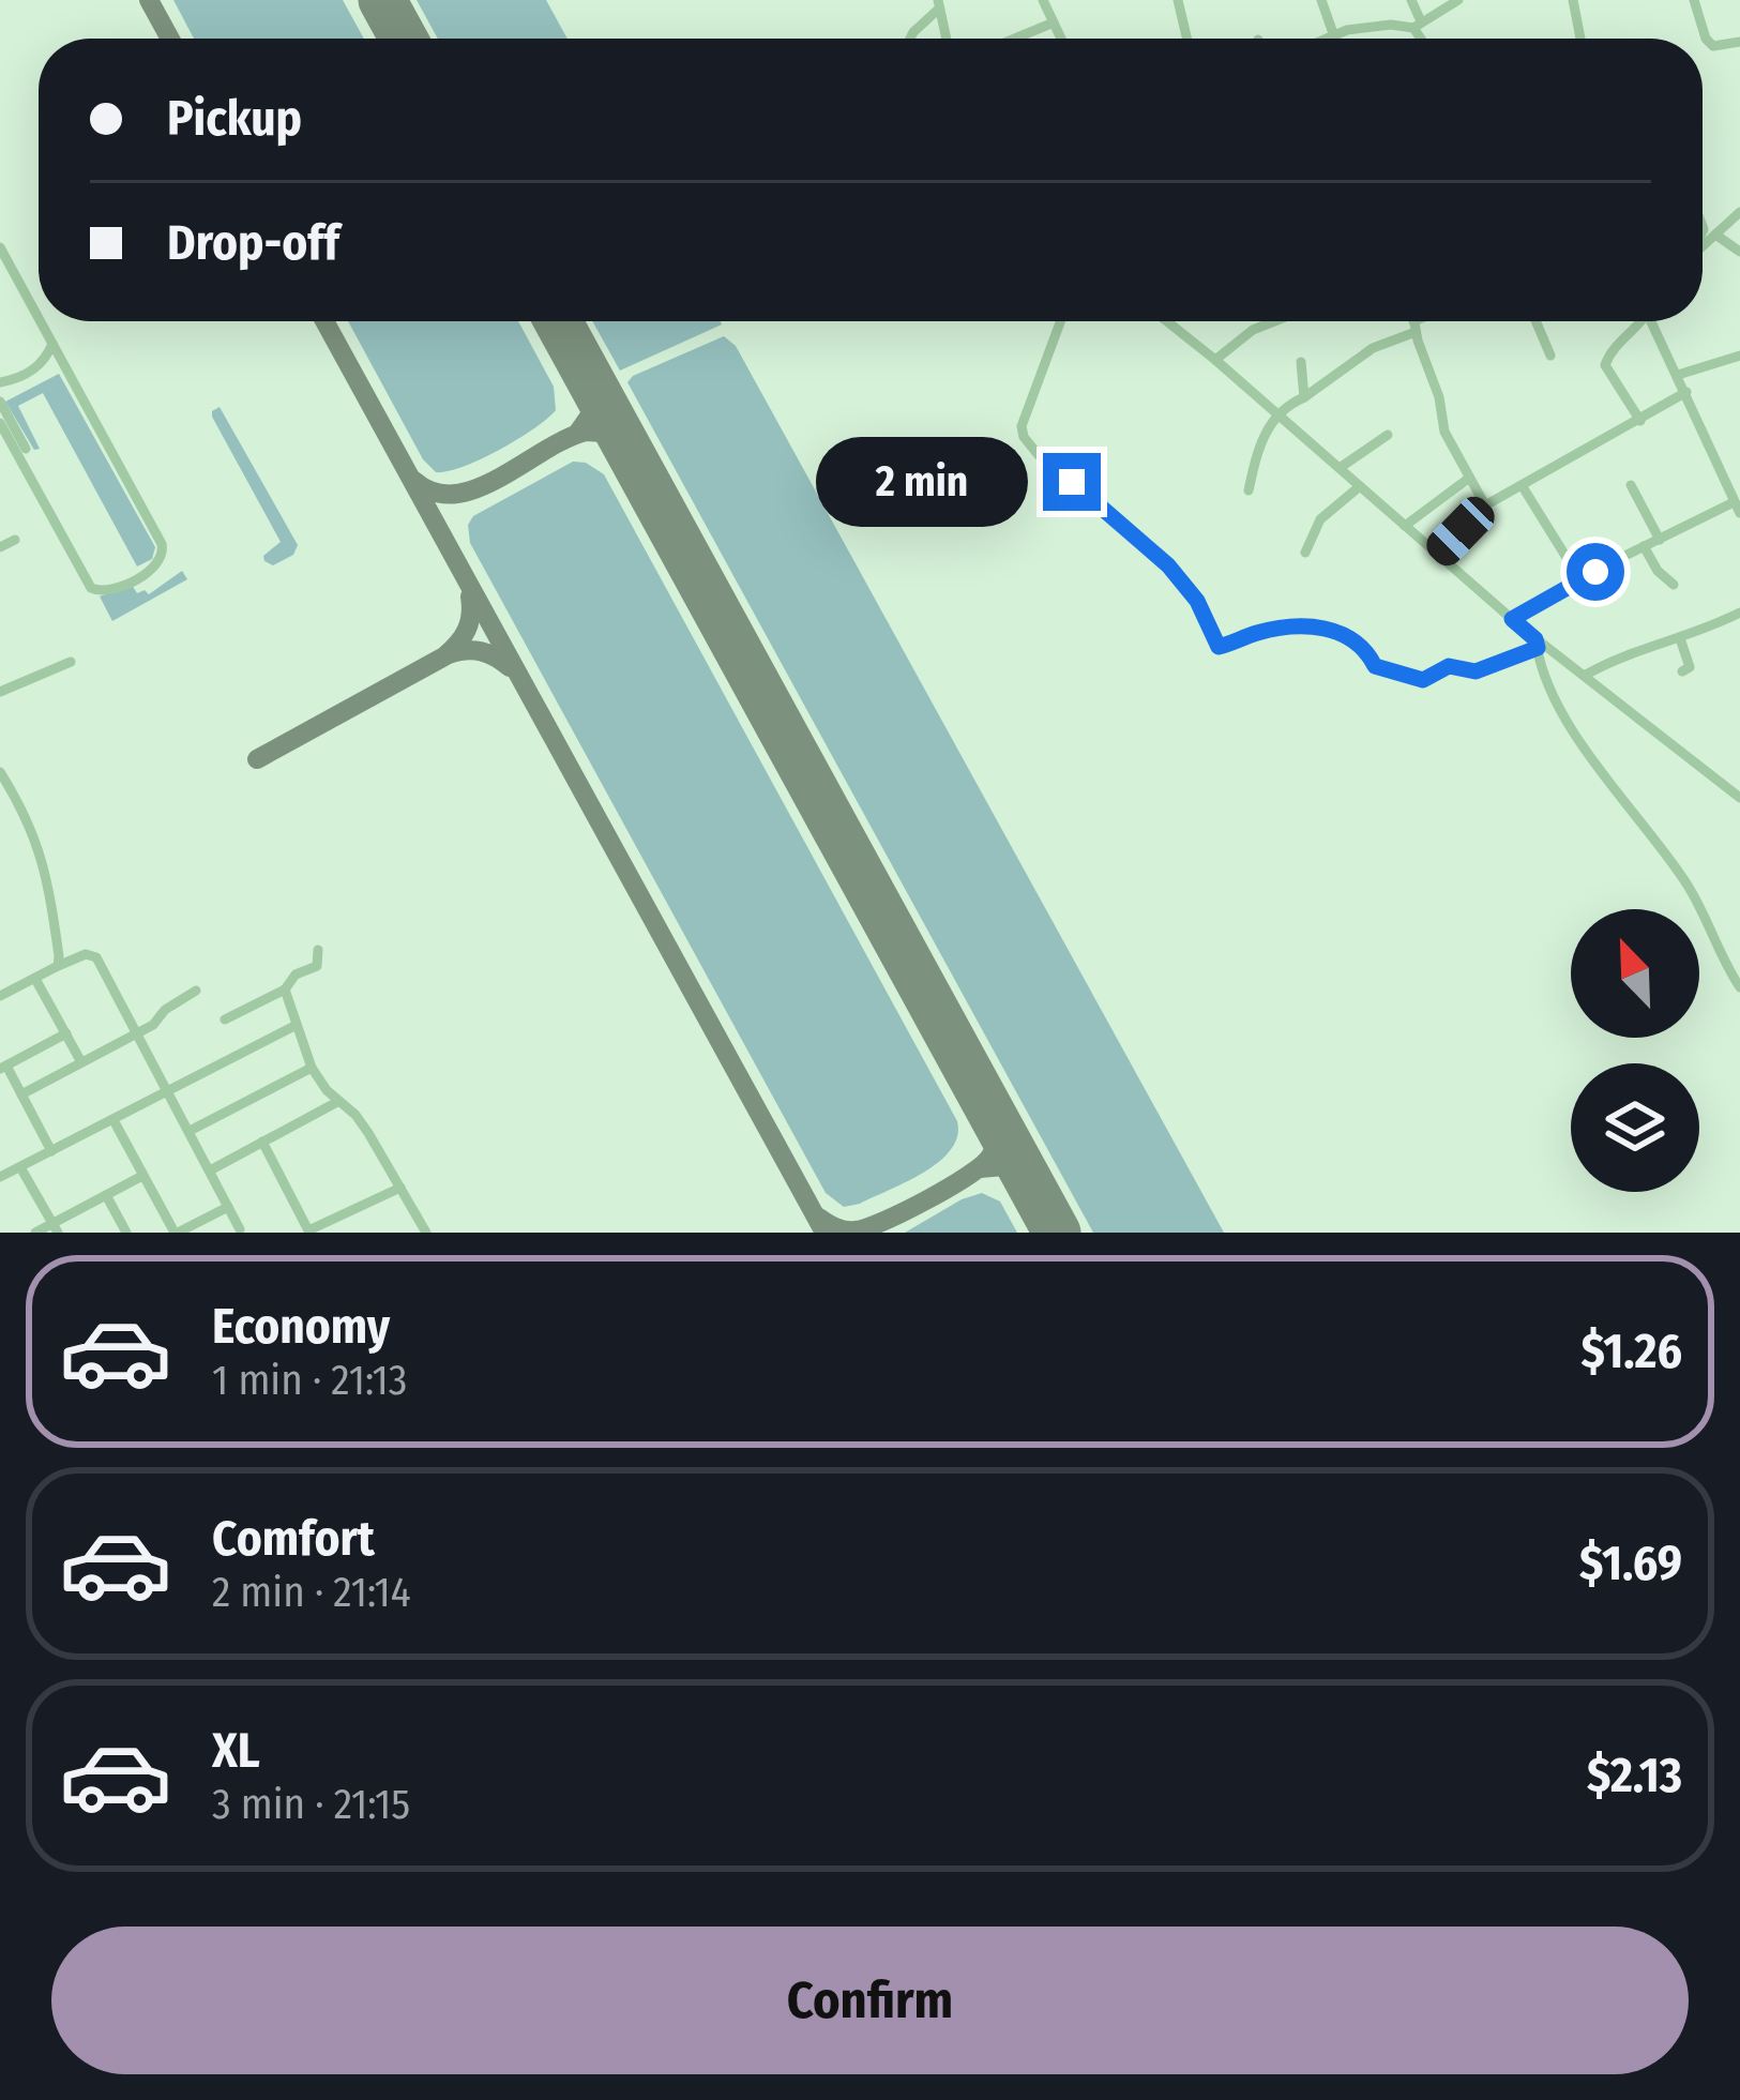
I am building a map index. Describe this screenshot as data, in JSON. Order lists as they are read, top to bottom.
{
  "north": "top left",
  "page": {
    "banner": ["Pickup", "Drop-off"],
    "bubble": "2 min",
    "list": [
      {
        "name": "Economy",
        "note": "1 min · 21:13",
        "value": "$1.26"
      },
      {
        "name": "Comfort",
        "note": "2 min · 21:14",
        "value": "$1.69"
      },
      {
        "name": "XL",
        "note": "3 min · 21:15",
        "value": "$2.13"
      }
    ],
    "buttons": "Confirm"
  }
}
